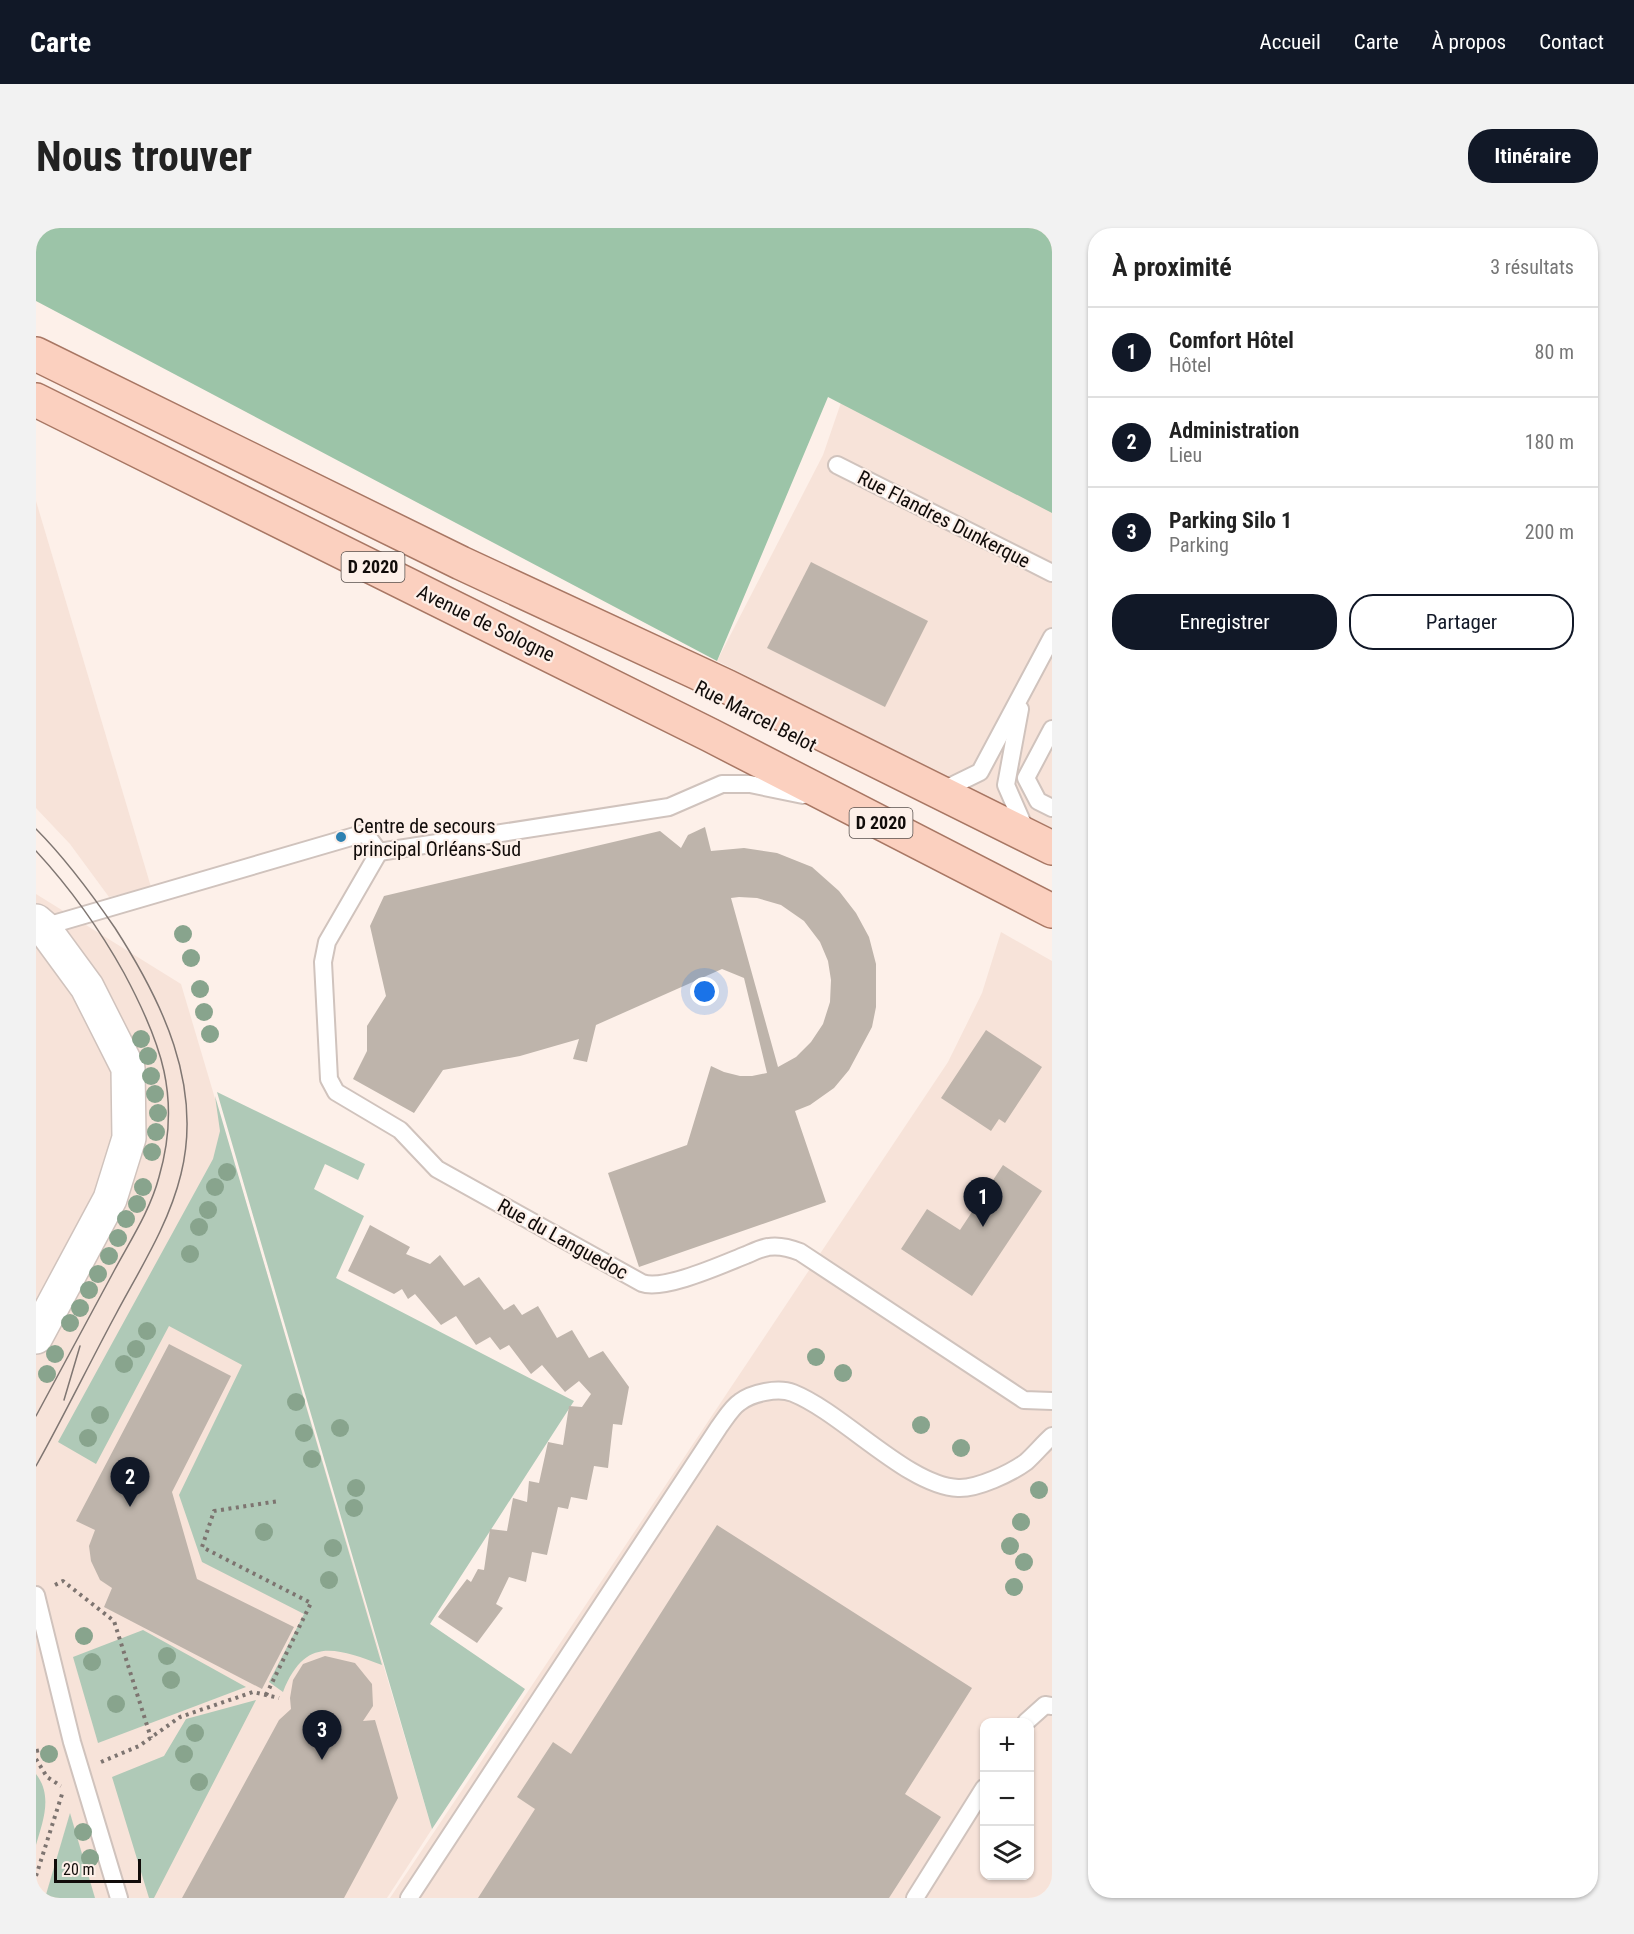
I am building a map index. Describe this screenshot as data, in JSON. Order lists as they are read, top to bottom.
{
  "streets": {
    "main road": ["D 2020", "Avenue de Sologne", "Rue Marcel Belot"],
    "lane": ["Rue Flandres Dunkerque", "Rue du Languedoc"]
  },
  "crossings": [
    ["D 2020", "Rue Marcel Belot"],
    ["Avenue de Sologne", "Rue Marcel Belot"]
  ],
  "places": ["Centre de secours principal Orléans-Sud"],
  "scale_bar": "20 m",
  "page": {
    "header": "Carte",
    "nav": [
      "Accueil",
      "Carte",
      "À propos",
      "Contact"
    ],
    "buttons": [
      "Itinéraire",
      ["Enregistrer", "Partager"]
    ],
    "title": "Nous trouver",
    "heading": ["À proximité", "3 résultats"],
    "list": [
      {
        "mark": "1",
        "name": "Comfort Hôtel",
        "note": "Hôtel",
        "value": "80 m"
      },
      {
        "mark": "2",
        "name": "Administration",
        "note": "Lieu",
        "value": "180 m"
      },
      {
        "mark": "3",
        "name": "Parking Silo 1",
        "note": "Parking",
        "value": "200 m"
      }
    ],
    "pins": ["1", "2", "3"],
    "map_buttons": ["+", "−"],
    "scale": "20 m"
  }
}
